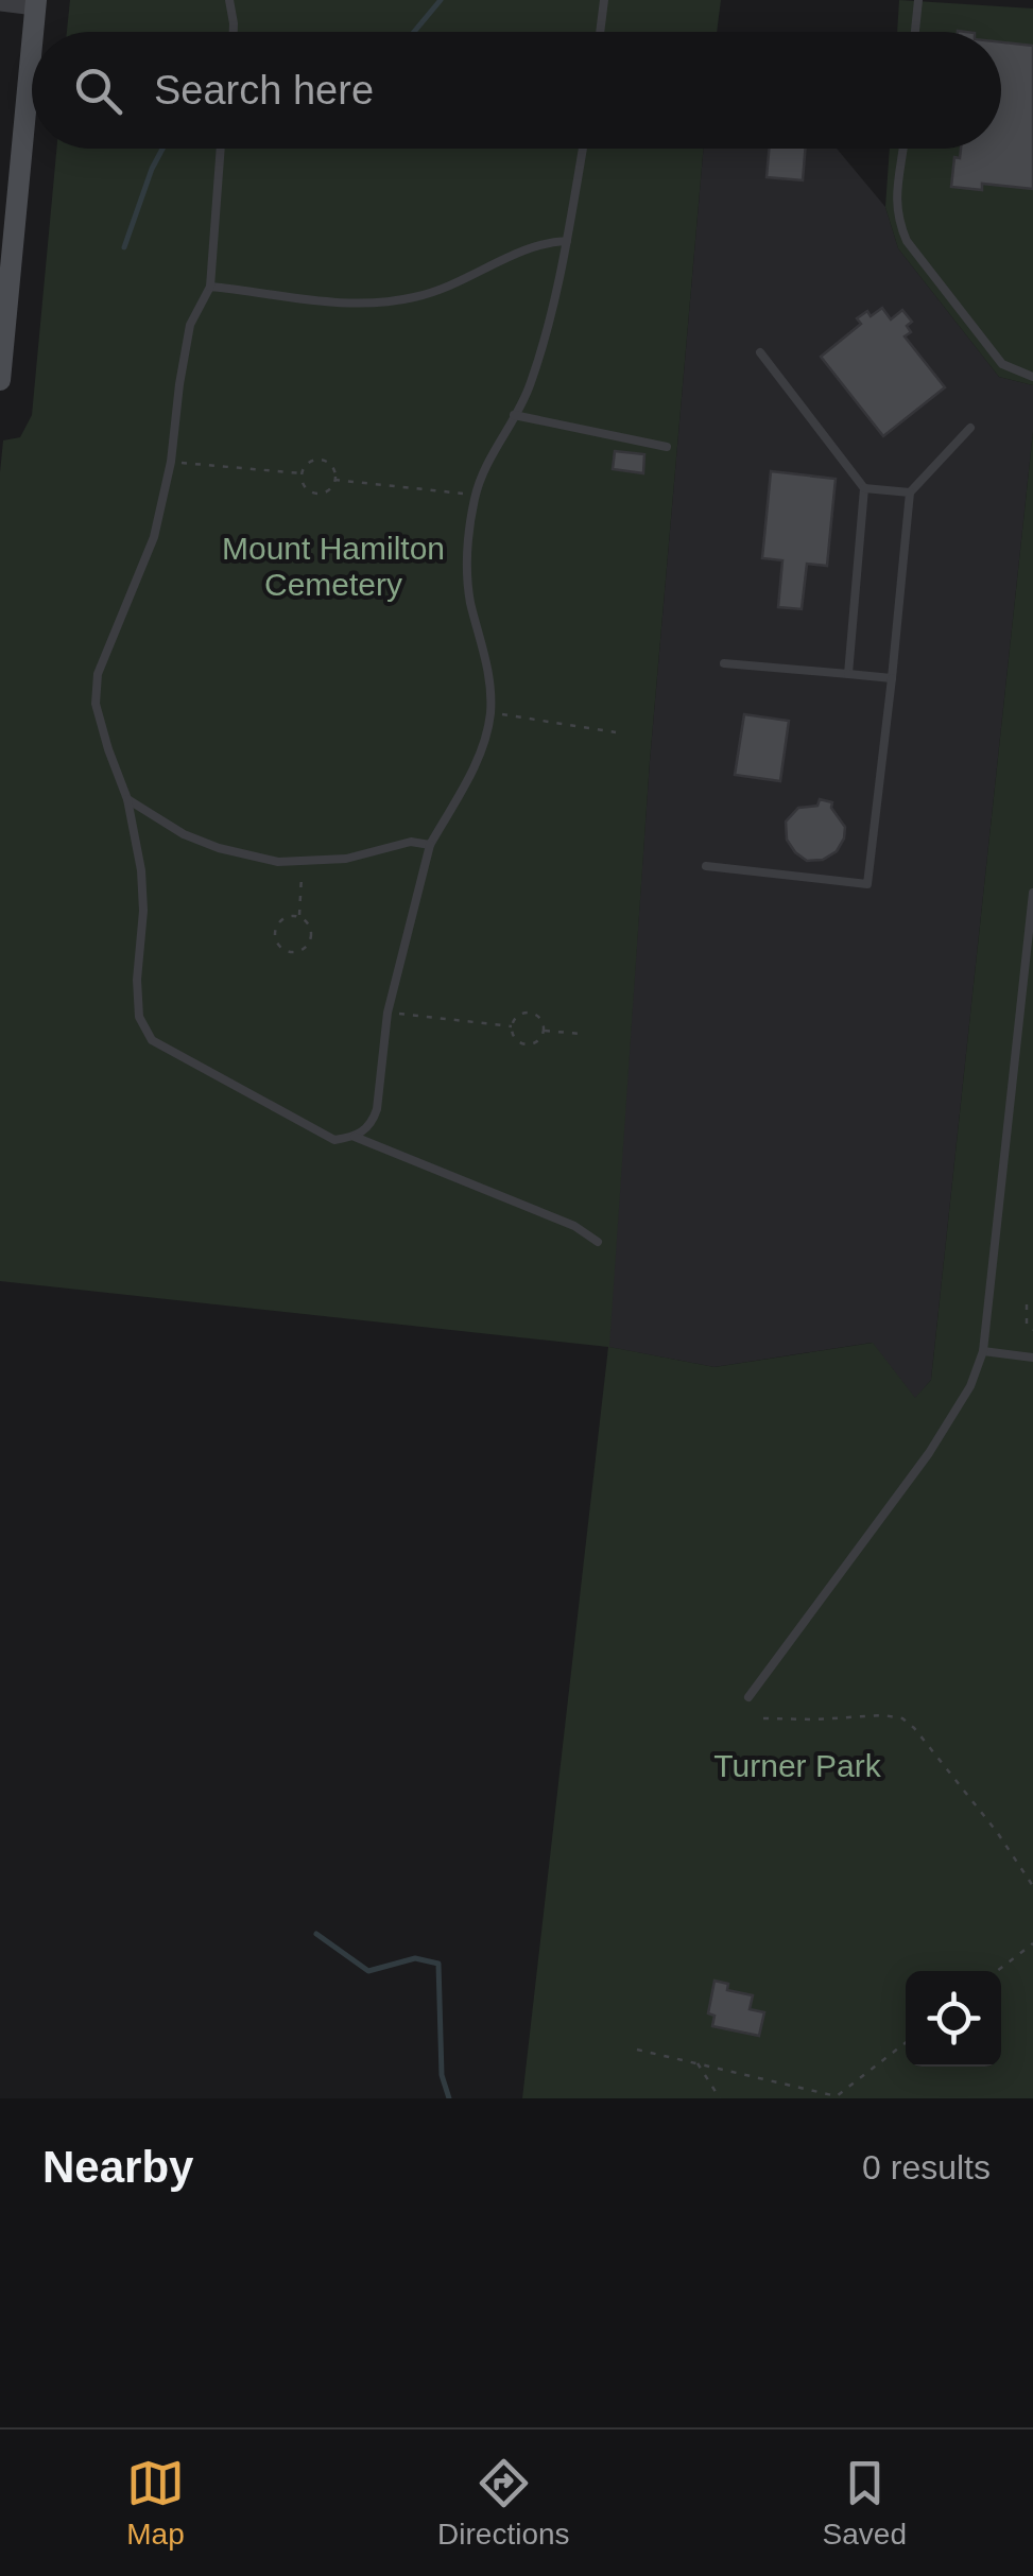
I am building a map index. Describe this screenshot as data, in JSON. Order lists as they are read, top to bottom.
{
  "parks": ["Mount Hamilton Cemetery", "Turner Park"],
  "page": {
    "search": "Search here",
    "heading": ["Nearby", "0 results"],
    "nav": ["Map", "Directions", "Saved"]
  }
}
